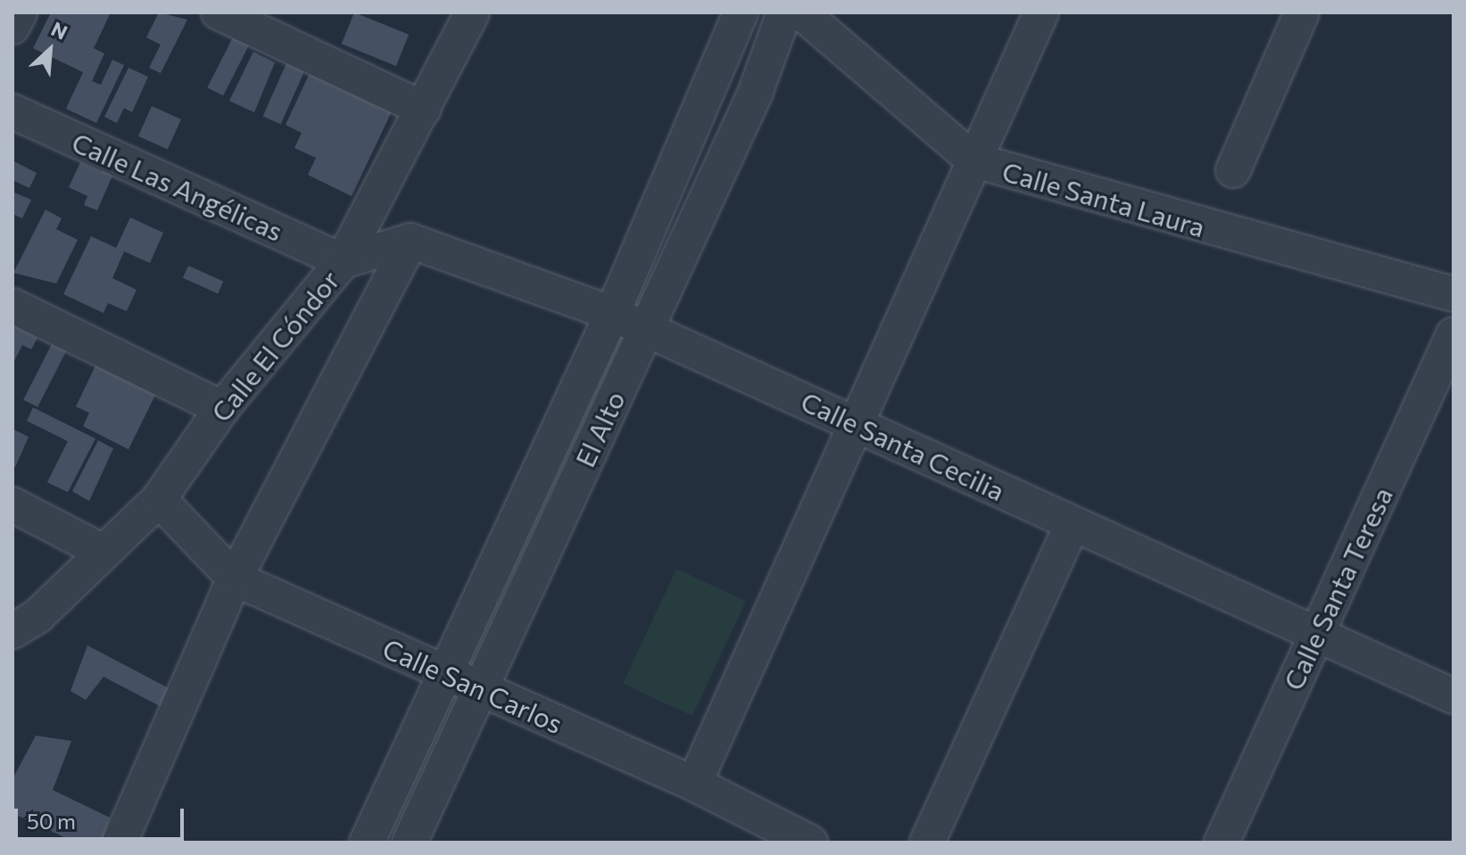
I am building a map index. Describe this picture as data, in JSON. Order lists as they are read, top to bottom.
{
  "streets": {
    "street": [
      "Calle Las Angélicas",
      "Calle Santa Laura",
      "Calle El Cóndor",
      "El Alto",
      "Calle Santa Cecilia",
      "Calle Santa Teresa",
      "Calle San Carlos"
    ]
  },
  "crossings": [
    ["Calle Las Angélicas", "Calle El Cóndor"],
    ["Calle El Cóndor", "Calle San Carlos"],
    ["El Alto", "Calle Santa Cecilia"],
    ["El Alto", "Calle San Carlos"],
    ["Calle Santa Cecilia", "Calle Santa Teresa"]
  ],
  "scale_bar": "50 m",
  "north": "top right"
}
